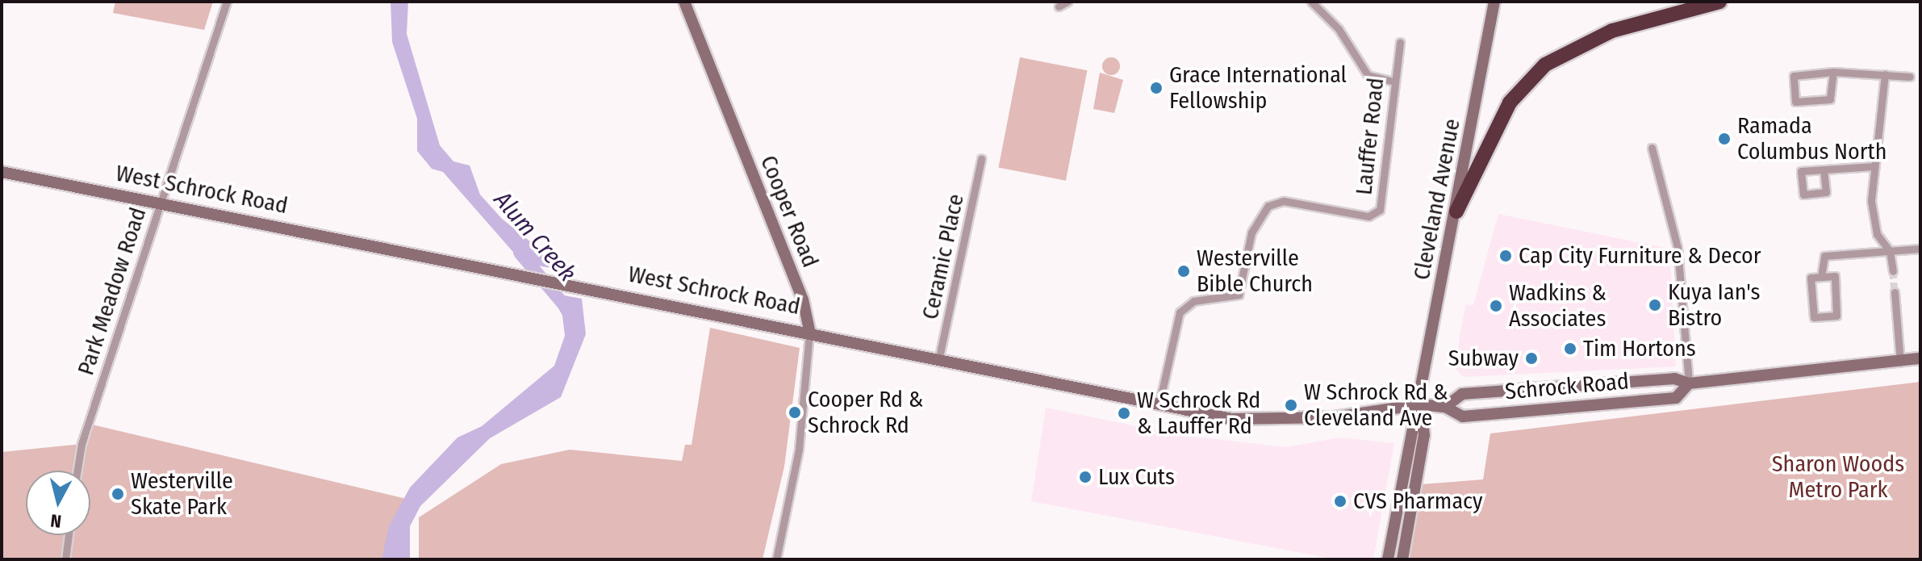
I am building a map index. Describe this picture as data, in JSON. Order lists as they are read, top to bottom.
{
  "streets": {
    "main road": [
      "West Schrock Road",
      "Cleveland Avenue",
      "Cooper Road",
      "Schrock Road"
    ],
    "street": ["Lauffer Road", "Ceramic Place", "Park Meadow Road"]
  },
  "crossings": [
    ["Lauffer Road", "West Schrock Road"],
    ["West Schrock Road", "Cleveland Avenue"],
    ["West Schrock Road", "Cooper Road"],
    ["West Schrock Road", "Ceramic Place"],
    ["West Schrock Road", "Park Meadow Road"],
    ["West Schrock Road", "Schrock Road"],
    ["Cleveland Avenue", "Schrock Road"]
  ],
  "water": ["Alum Creek"],
  "parks": ["Sharon Woods Metro Park"],
  "places": [
    "Grace International Fellowship",
    "Ramada Columbus North",
    "Cap City Furniture & Decor",
    "Westerville Bible Church",
    "Kuya Ian's Bistro",
    "Wadkins & Associates",
    "Tim Hortons",
    "Subway",
    "W Schrock Rd & Cleveland Ave",
    "Cooper Rd & Schrock Rd",
    "W Schrock Rd & Lauffer Rd",
    "Lux Cuts",
    "Westerville Skate Park",
    "CVS Pharmacy"
  ],
  "north": "bottom"
}
